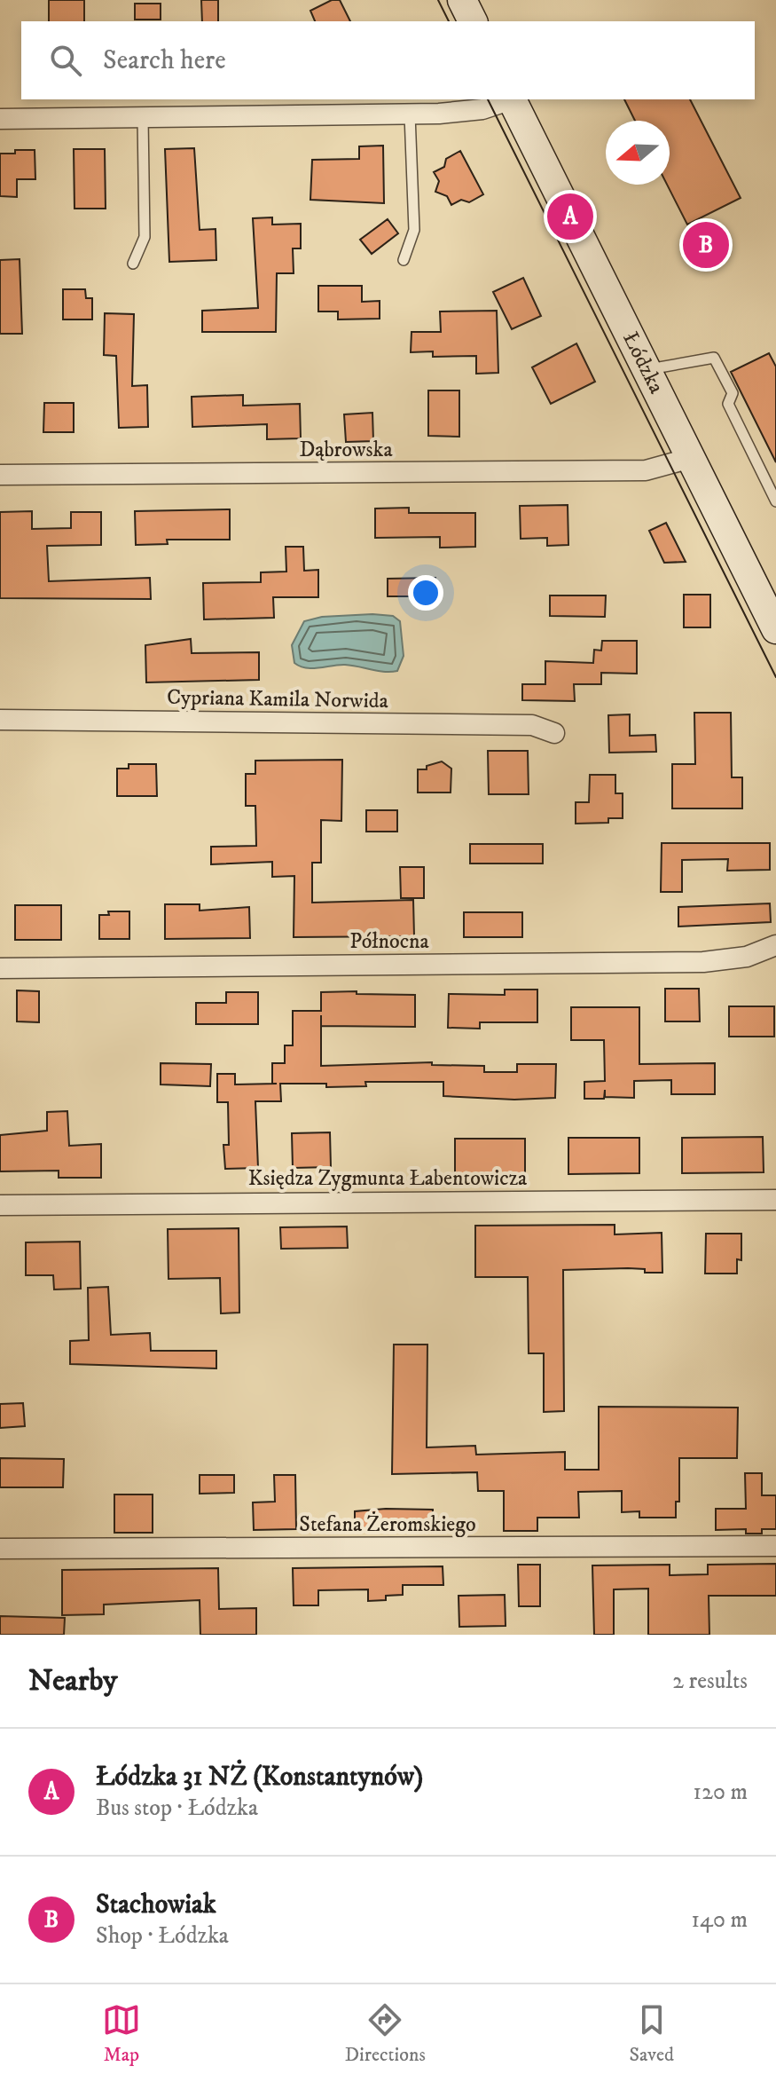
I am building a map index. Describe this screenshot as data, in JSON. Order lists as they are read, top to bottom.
{
  "streets": {
    "main road": ["Łódzka"],
    "street": [
      "Dąbrowska",
      "Cypriana Kamila Norwida",
      "Północna",
      "Księdza Zygmunta Łabentowicza",
      "Stefana Żeromskiego"
    ]
  },
  "crossings": [
    ["Łódzka", "Dąbrowska"]
  ],
  "north": "left",
  "page": {
    "search": "Search here",
    "pins": ["A", "B"],
    "heading": ["Nearby", "2 results"],
    "list": [
      {
        "mark": "A",
        "name": "Łódzka 31 NŻ (Konstantynów)",
        "note": "Bus stop · Łódzka",
        "value": "120 m"
      },
      {
        "mark": "B",
        "name": "Stachowiak",
        "note": "Shop · Łódzka",
        "value": "140 m"
      }
    ],
    "nav": ["Map", "Directions", "Saved"]
  }
}
